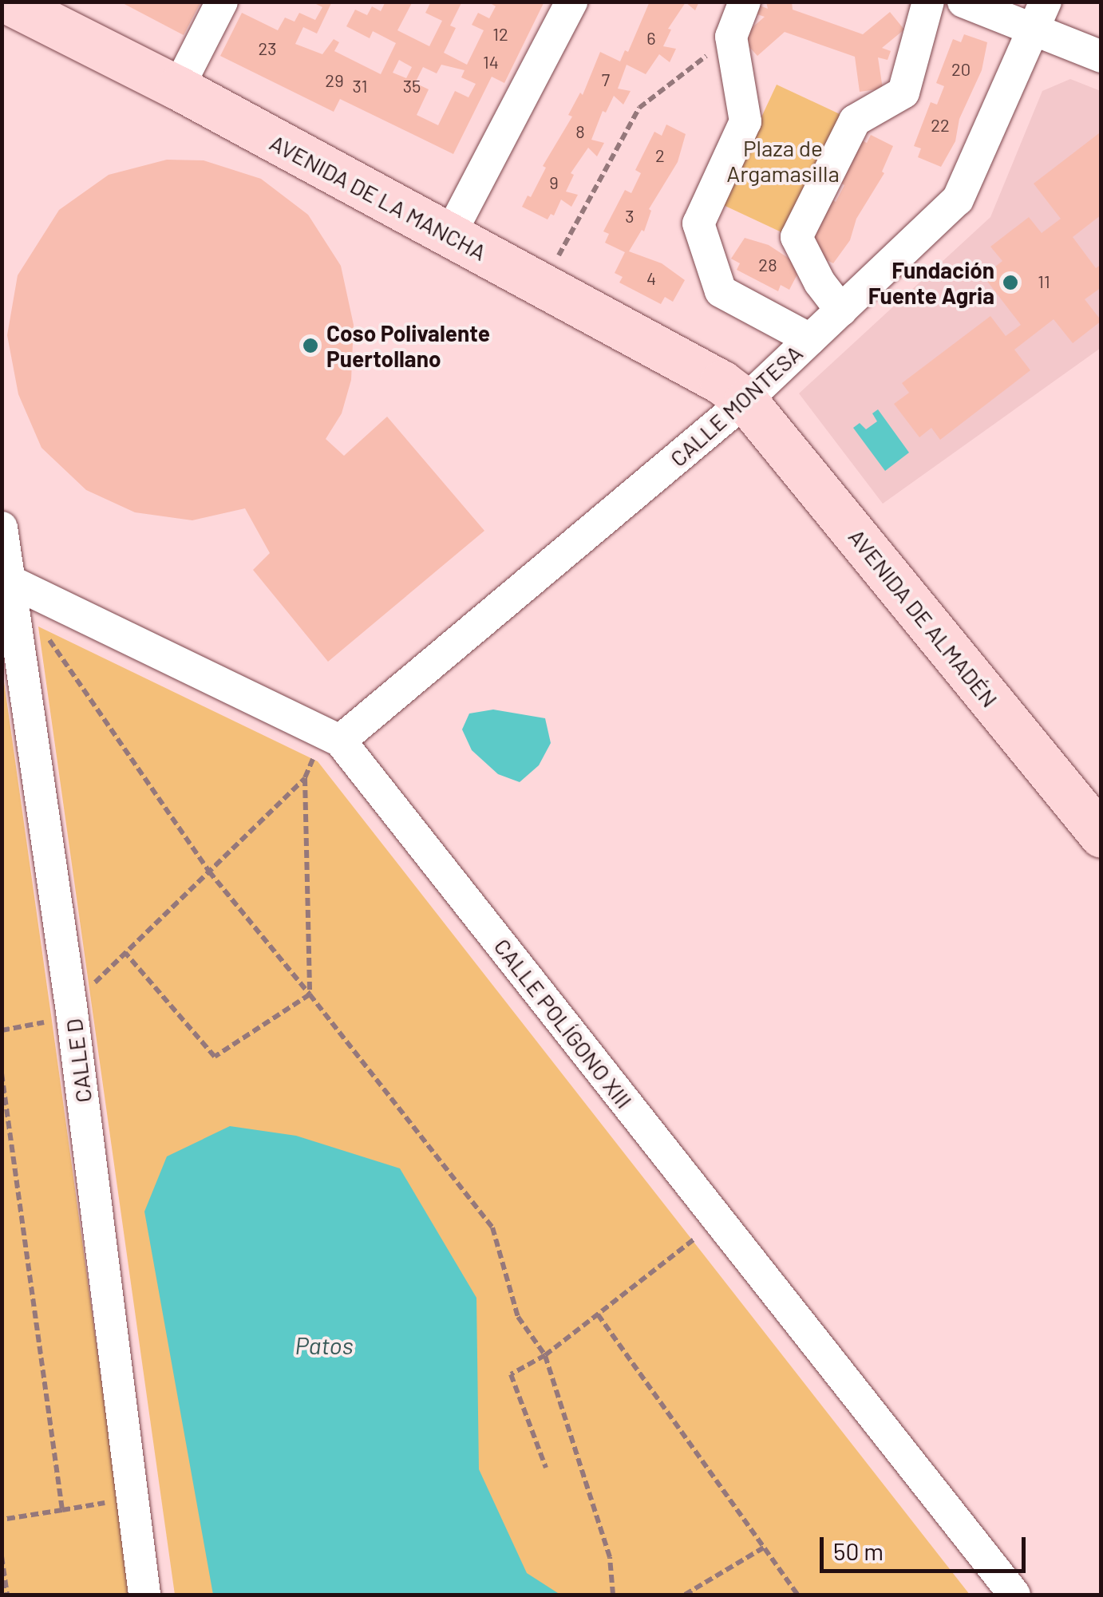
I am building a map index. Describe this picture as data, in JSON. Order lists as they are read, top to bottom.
{
  "streets": {
    "main road": ["AVENIDA DE LA MANCHA", "AVENIDA DE ALMADÉN"],
    "street": ["CALLE MONTESA", "CALLE POLÍGONO XIII", "CALLE D"]
  },
  "crossings": [
    ["AVENIDA DE LA MANCHA", "CALLE MONTESA"],
    ["AVENIDA DE LA MANCHA", "AVENIDA DE ALMADÉN"],
    ["CALLE MONTESA", "AVENIDA DE ALMADÉN"],
    ["CALLE MONTESA", "CALLE POLÍGONO XIII"],
    ["CALLE POLÍGONO XIII", "CALLE D"]
  ],
  "water": ["Patos"],
  "parks": ["Plaza de Argamasilla"],
  "places": ["Fundación Fuente Agria", "Coso Polivalente Puertollano"],
  "house_numbers": [
    "12",
    "6",
    "23",
    "14",
    "20",
    "7",
    "29",
    "31",
    "35",
    "22",
    "8",
    "2",
    "9",
    "3",
    "28",
    "4",
    "11"
  ],
  "scale_bar": "50 m"
}
